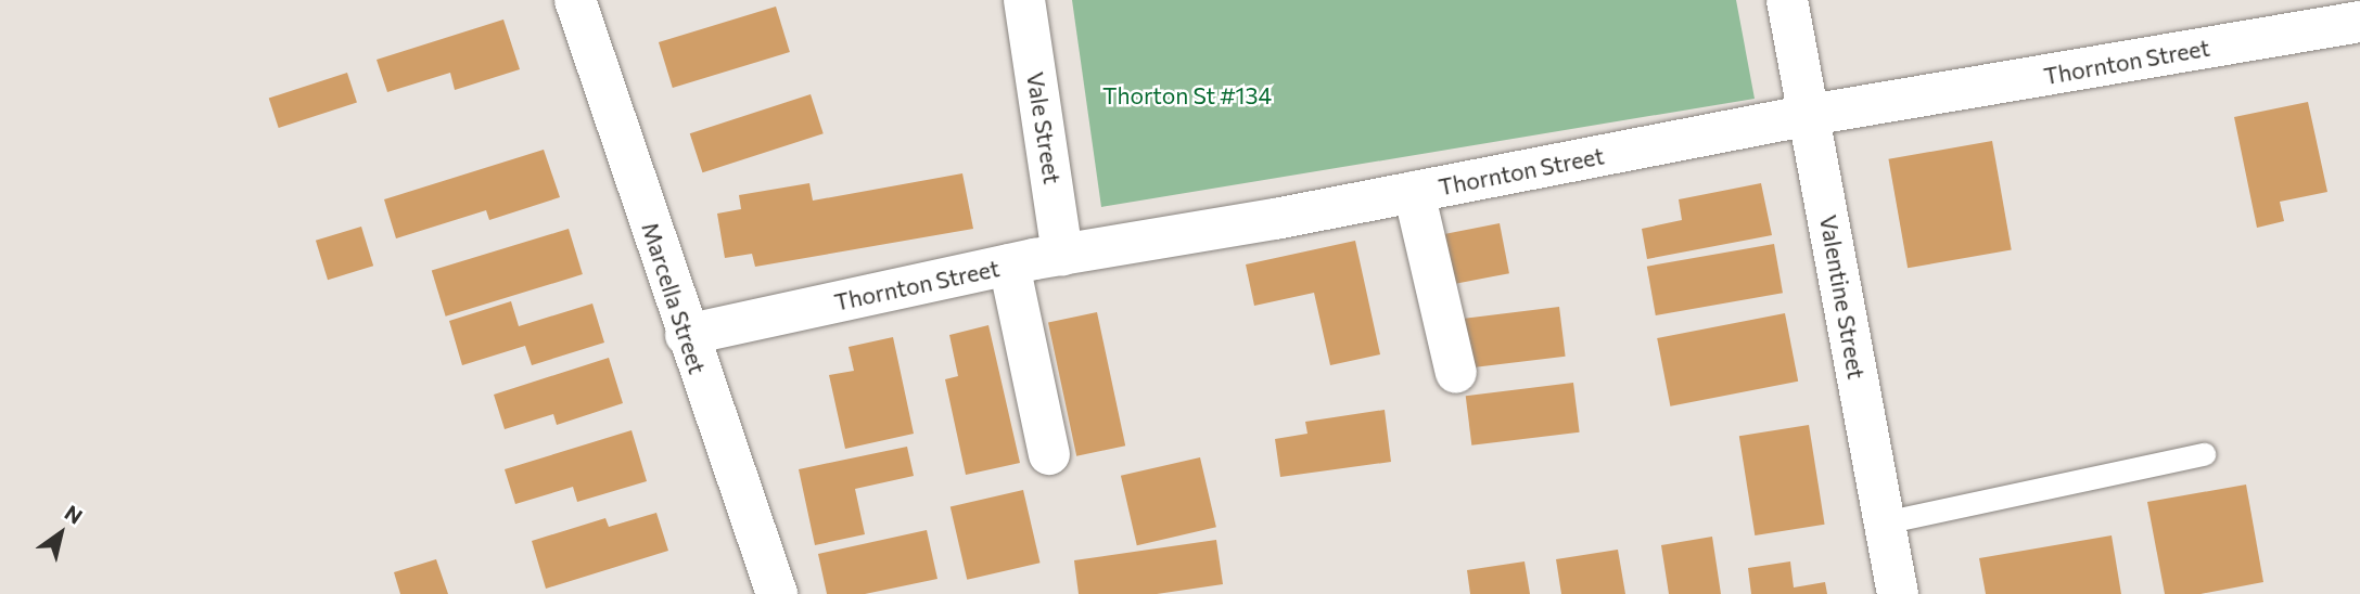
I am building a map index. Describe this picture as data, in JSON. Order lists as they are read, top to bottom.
{
  "streets": {
    "street": [
      "Thornton Street",
      "Vale Street",
      "Valentine Street",
      "Marcella Street"
    ]
  },
  "crossings": [
    ["Thornton Street", "Vale Street"],
    ["Thornton Street", "Valentine Street"],
    ["Thornton Street", "Marcella Street"]
  ],
  "parks": ["Thorton St #134"],
  "north": "top right"
}
